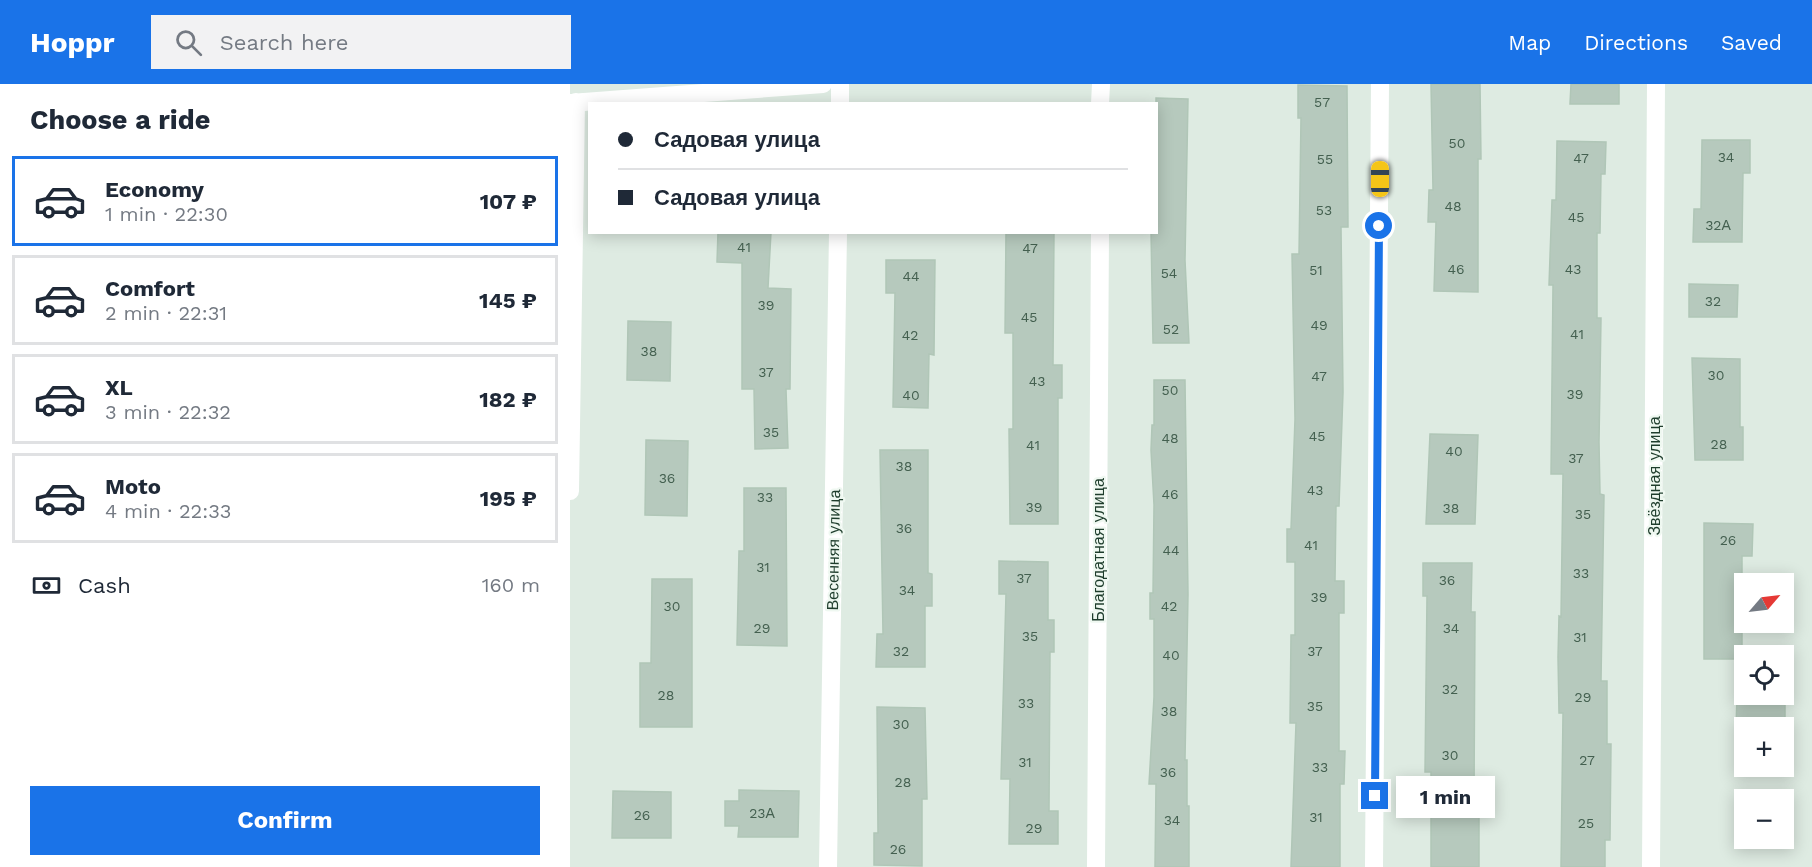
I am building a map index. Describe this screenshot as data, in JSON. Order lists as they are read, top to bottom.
{
  "streets": {
    "street": ["Звёздная улица", "Весенняя улица", "Благодатная улица"]
  },
  "house_numbers": [
    "57",
    "50",
    "34",
    "47",
    "55",
    "48",
    "53",
    "45",
    "32А",
    "41",
    "47",
    "46",
    "43",
    "51",
    "54",
    "44",
    "32",
    "39",
    "45",
    "49",
    "52",
    "41",
    "42",
    "38",
    "37",
    "30",
    "47",
    "43",
    "50",
    "39",
    "40",
    "35",
    "45",
    "48",
    "28",
    "41",
    "40",
    "37",
    "38",
    "36",
    "43",
    "46",
    "33",
    "39",
    "38",
    "35",
    "36",
    "26",
    "41",
    "44",
    "31",
    "33",
    "37",
    "36",
    "34",
    "39",
    "30",
    "42",
    "29",
    "34",
    "35",
    "31",
    "32",
    "37",
    "40",
    "32",
    "28",
    "29",
    "33",
    "35",
    "38",
    "30",
    "30",
    "27",
    "31",
    "33",
    "36",
    "28",
    "23А",
    "26",
    "31",
    "34",
    "25",
    "29",
    "26"
  ],
  "north": "top right",
  "page": {
    "header": "Hoppr",
    "search": "Search here",
    "nav": ["Map", "Directions", "Saved"],
    "heading": "Choose a ride",
    "banner": ["Садовая улица", "Садовая улица"],
    "list": [
      {
        "name": "Economy",
        "note": "1 min · 22:30",
        "value": "107 ₽"
      },
      {
        "name": "Comfort",
        "note": "2 min · 22:31",
        "value": "145 ₽"
      },
      {
        "name": "XL",
        "note": "3 min · 22:32",
        "value": "182 ₽"
      },
      {
        "name": "Moto",
        "note": "4 min · 22:33",
        "value": "195 ₽"
      }
    ],
    "pay": ["Cash", "160 m"],
    "map_buttons": ["+", "−"],
    "buttons": "Confirm",
    "bubble": "1 min"
  }
}
